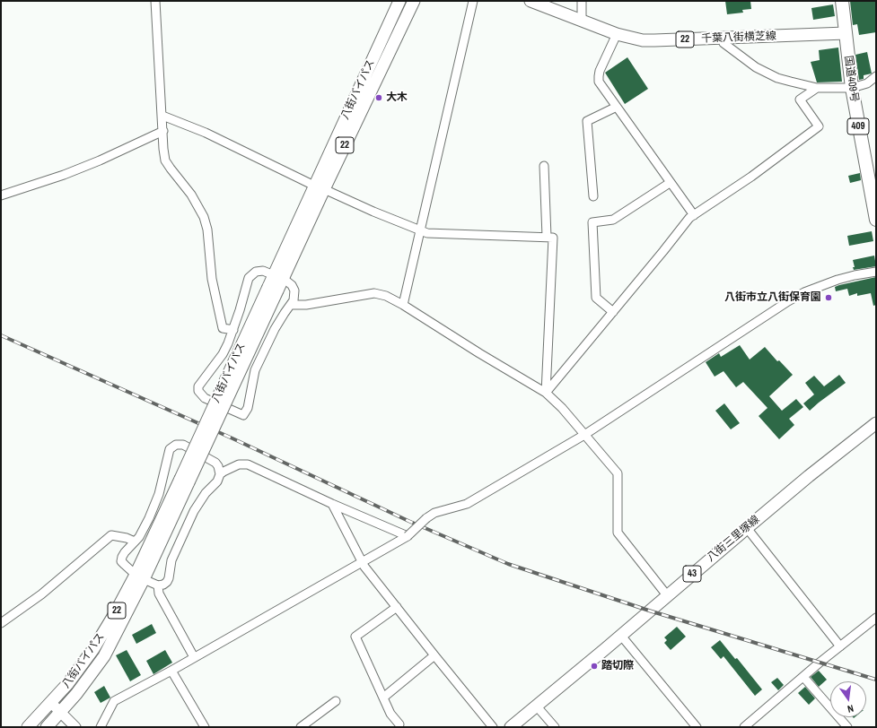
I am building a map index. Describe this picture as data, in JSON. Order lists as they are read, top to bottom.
{
  "streets": {
    "highway": ["国道409号", "409"],
    "main road": [
      "千葉八街横芝線",
      "22",
      "八街バイパス",
      "八街三里塚線",
      "43"
    ]
  },
  "crossings": [
    ["千葉八街横芝線", "国道409号"]
  ],
  "places": ["大木", "八街市立八街保育園", "踏切際"],
  "north": "bottom"
}
